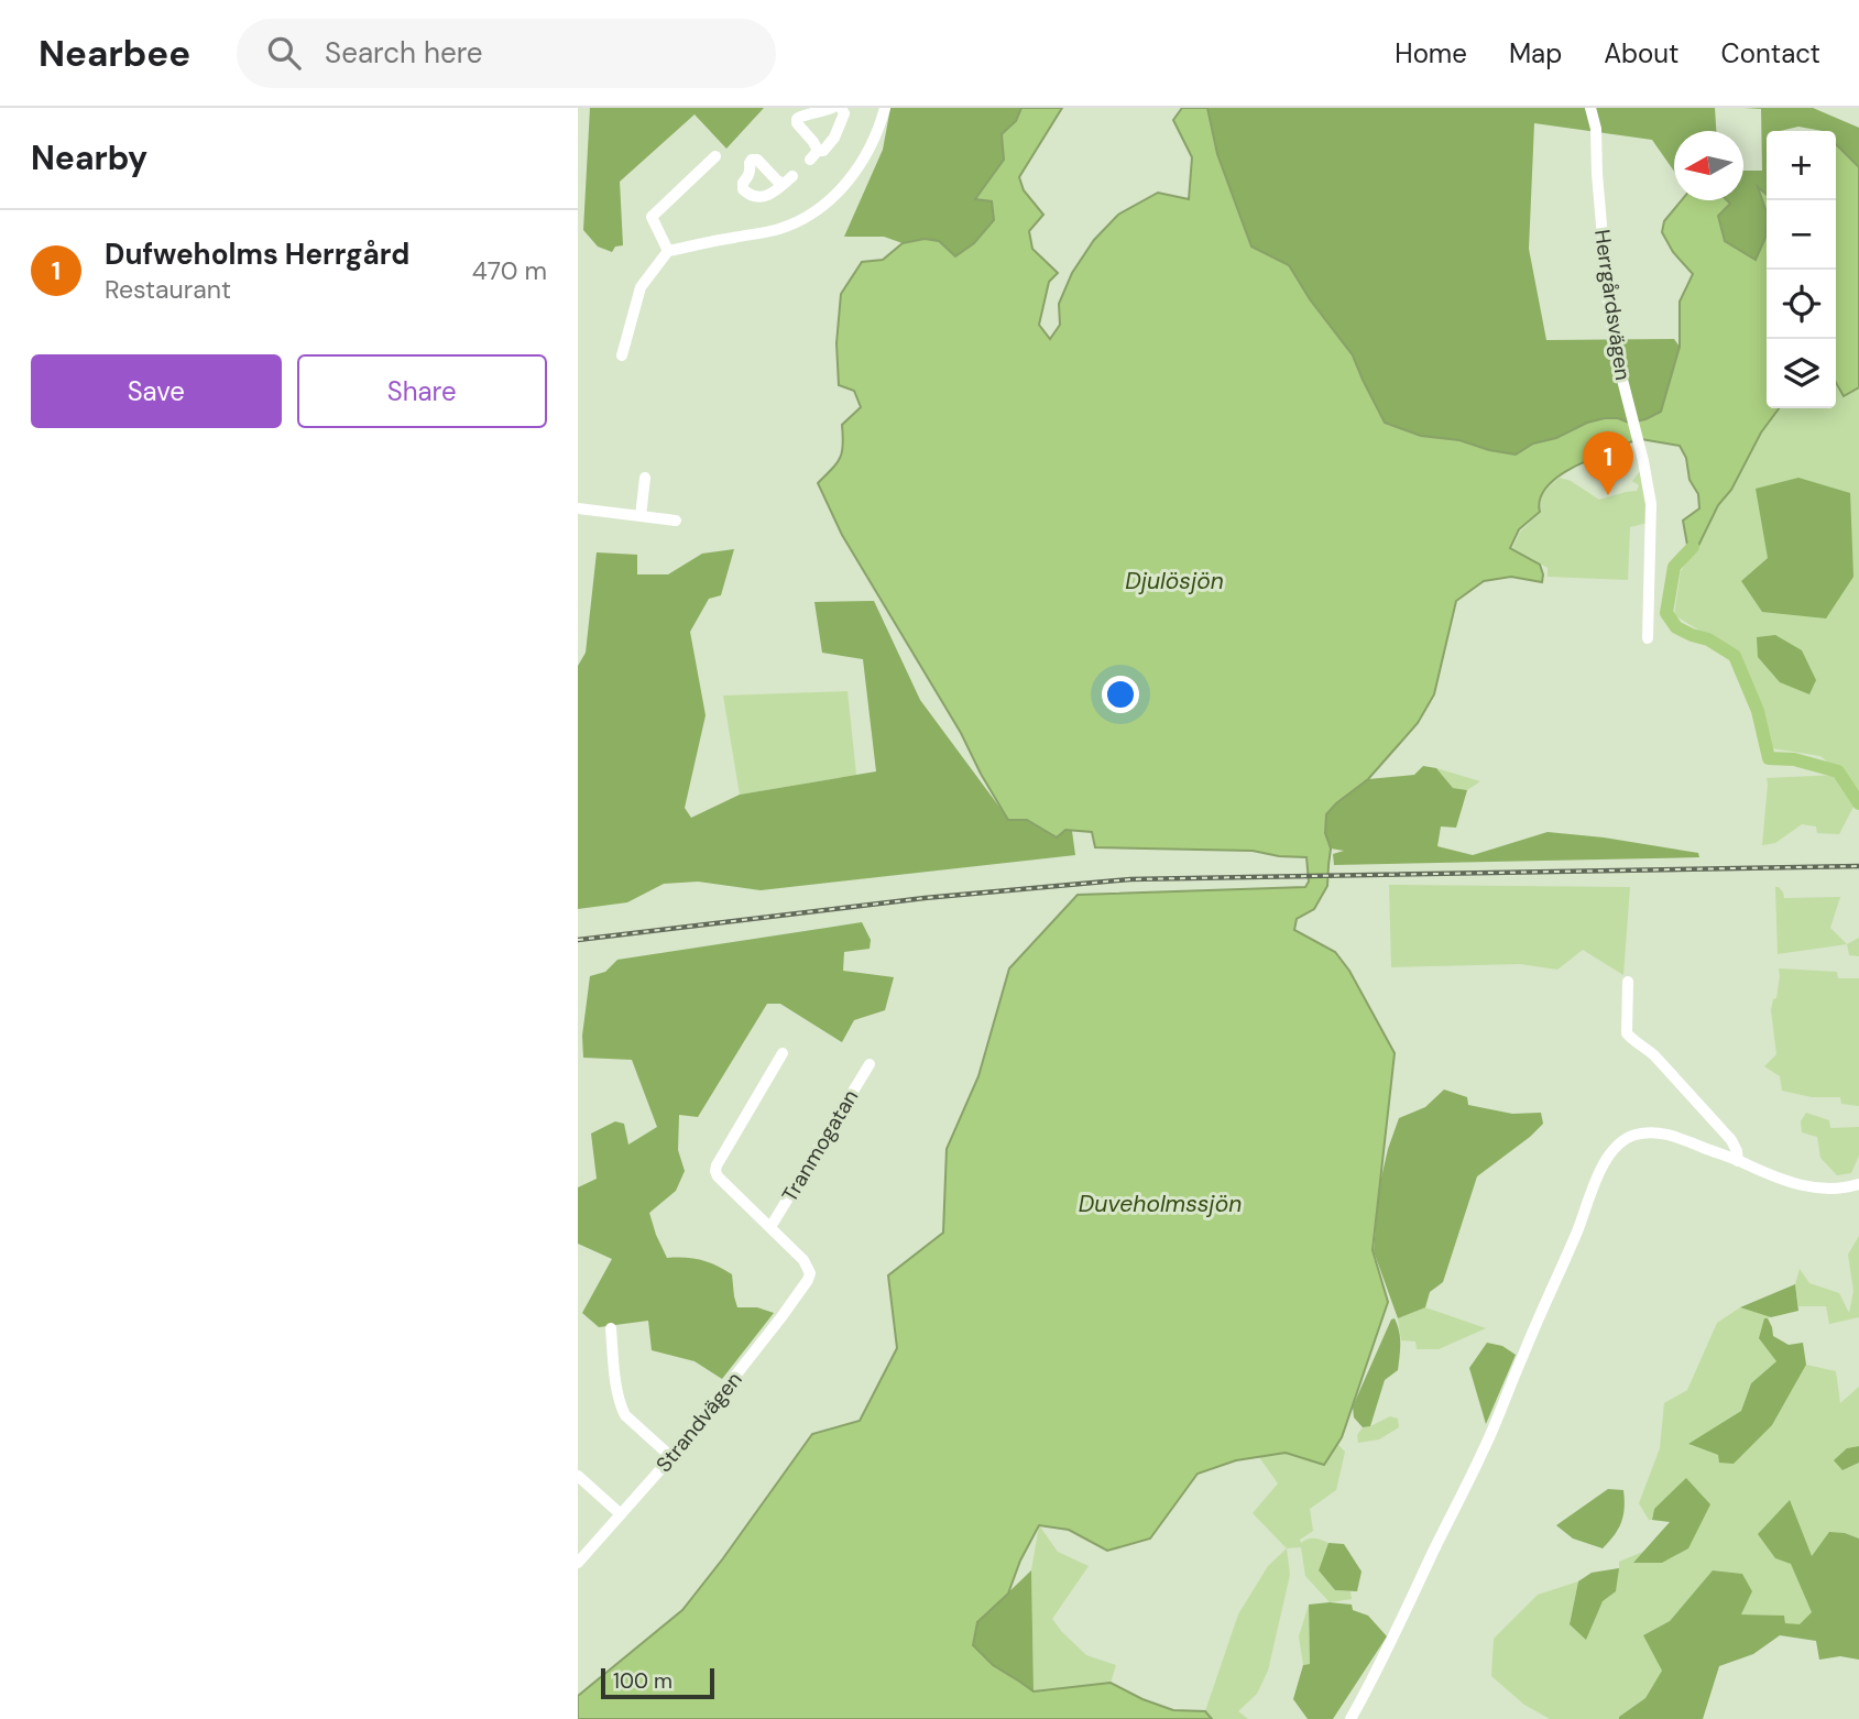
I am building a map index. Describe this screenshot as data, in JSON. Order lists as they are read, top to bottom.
{
  "streets": {
    "street": ["Herrgårdsvägen", "Tranmogatan", "Strandvägen"]
  },
  "crossings": [
    ["Tranmogatan", "Strandvägen"]
  ],
  "water": ["Djulösjön", "Duveholmssjön"],
  "scale_bar": "100 m",
  "north": "left",
  "page": {
    "header": "Nearbee",
    "search": "Search here",
    "nav": [
      "Home",
      "Map",
      "About",
      "Contact"
    ],
    "heading": "Nearby",
    "map_buttons": ["+", "−"],
    "list": [
      {
        "mark": "1",
        "name": "Dufweholms Herrgård",
        "note": "Restaurant",
        "value": "470 m"
      }
    ],
    "buttons": ["Save", "Share"],
    "pins": "1",
    "scale": "100 m"
  }
}
